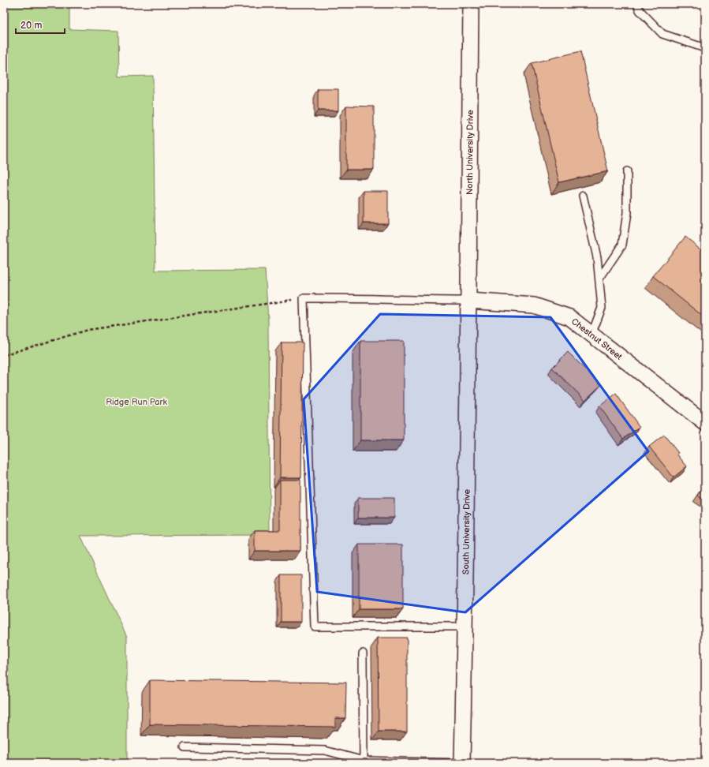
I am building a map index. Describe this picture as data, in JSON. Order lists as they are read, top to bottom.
{
  "streets": {
    "street": ["North University Drive", "Chestnut Street", "South University Drive"]
  },
  "crossings": [
    ["North University Drive", "Chestnut Street"],
    ["North University Drive", "South University Drive"],
    ["Chestnut Street", "South University Drive"]
  ],
  "parks": ["Ridge Run Park"],
  "scale_bar": "20 m"
}
